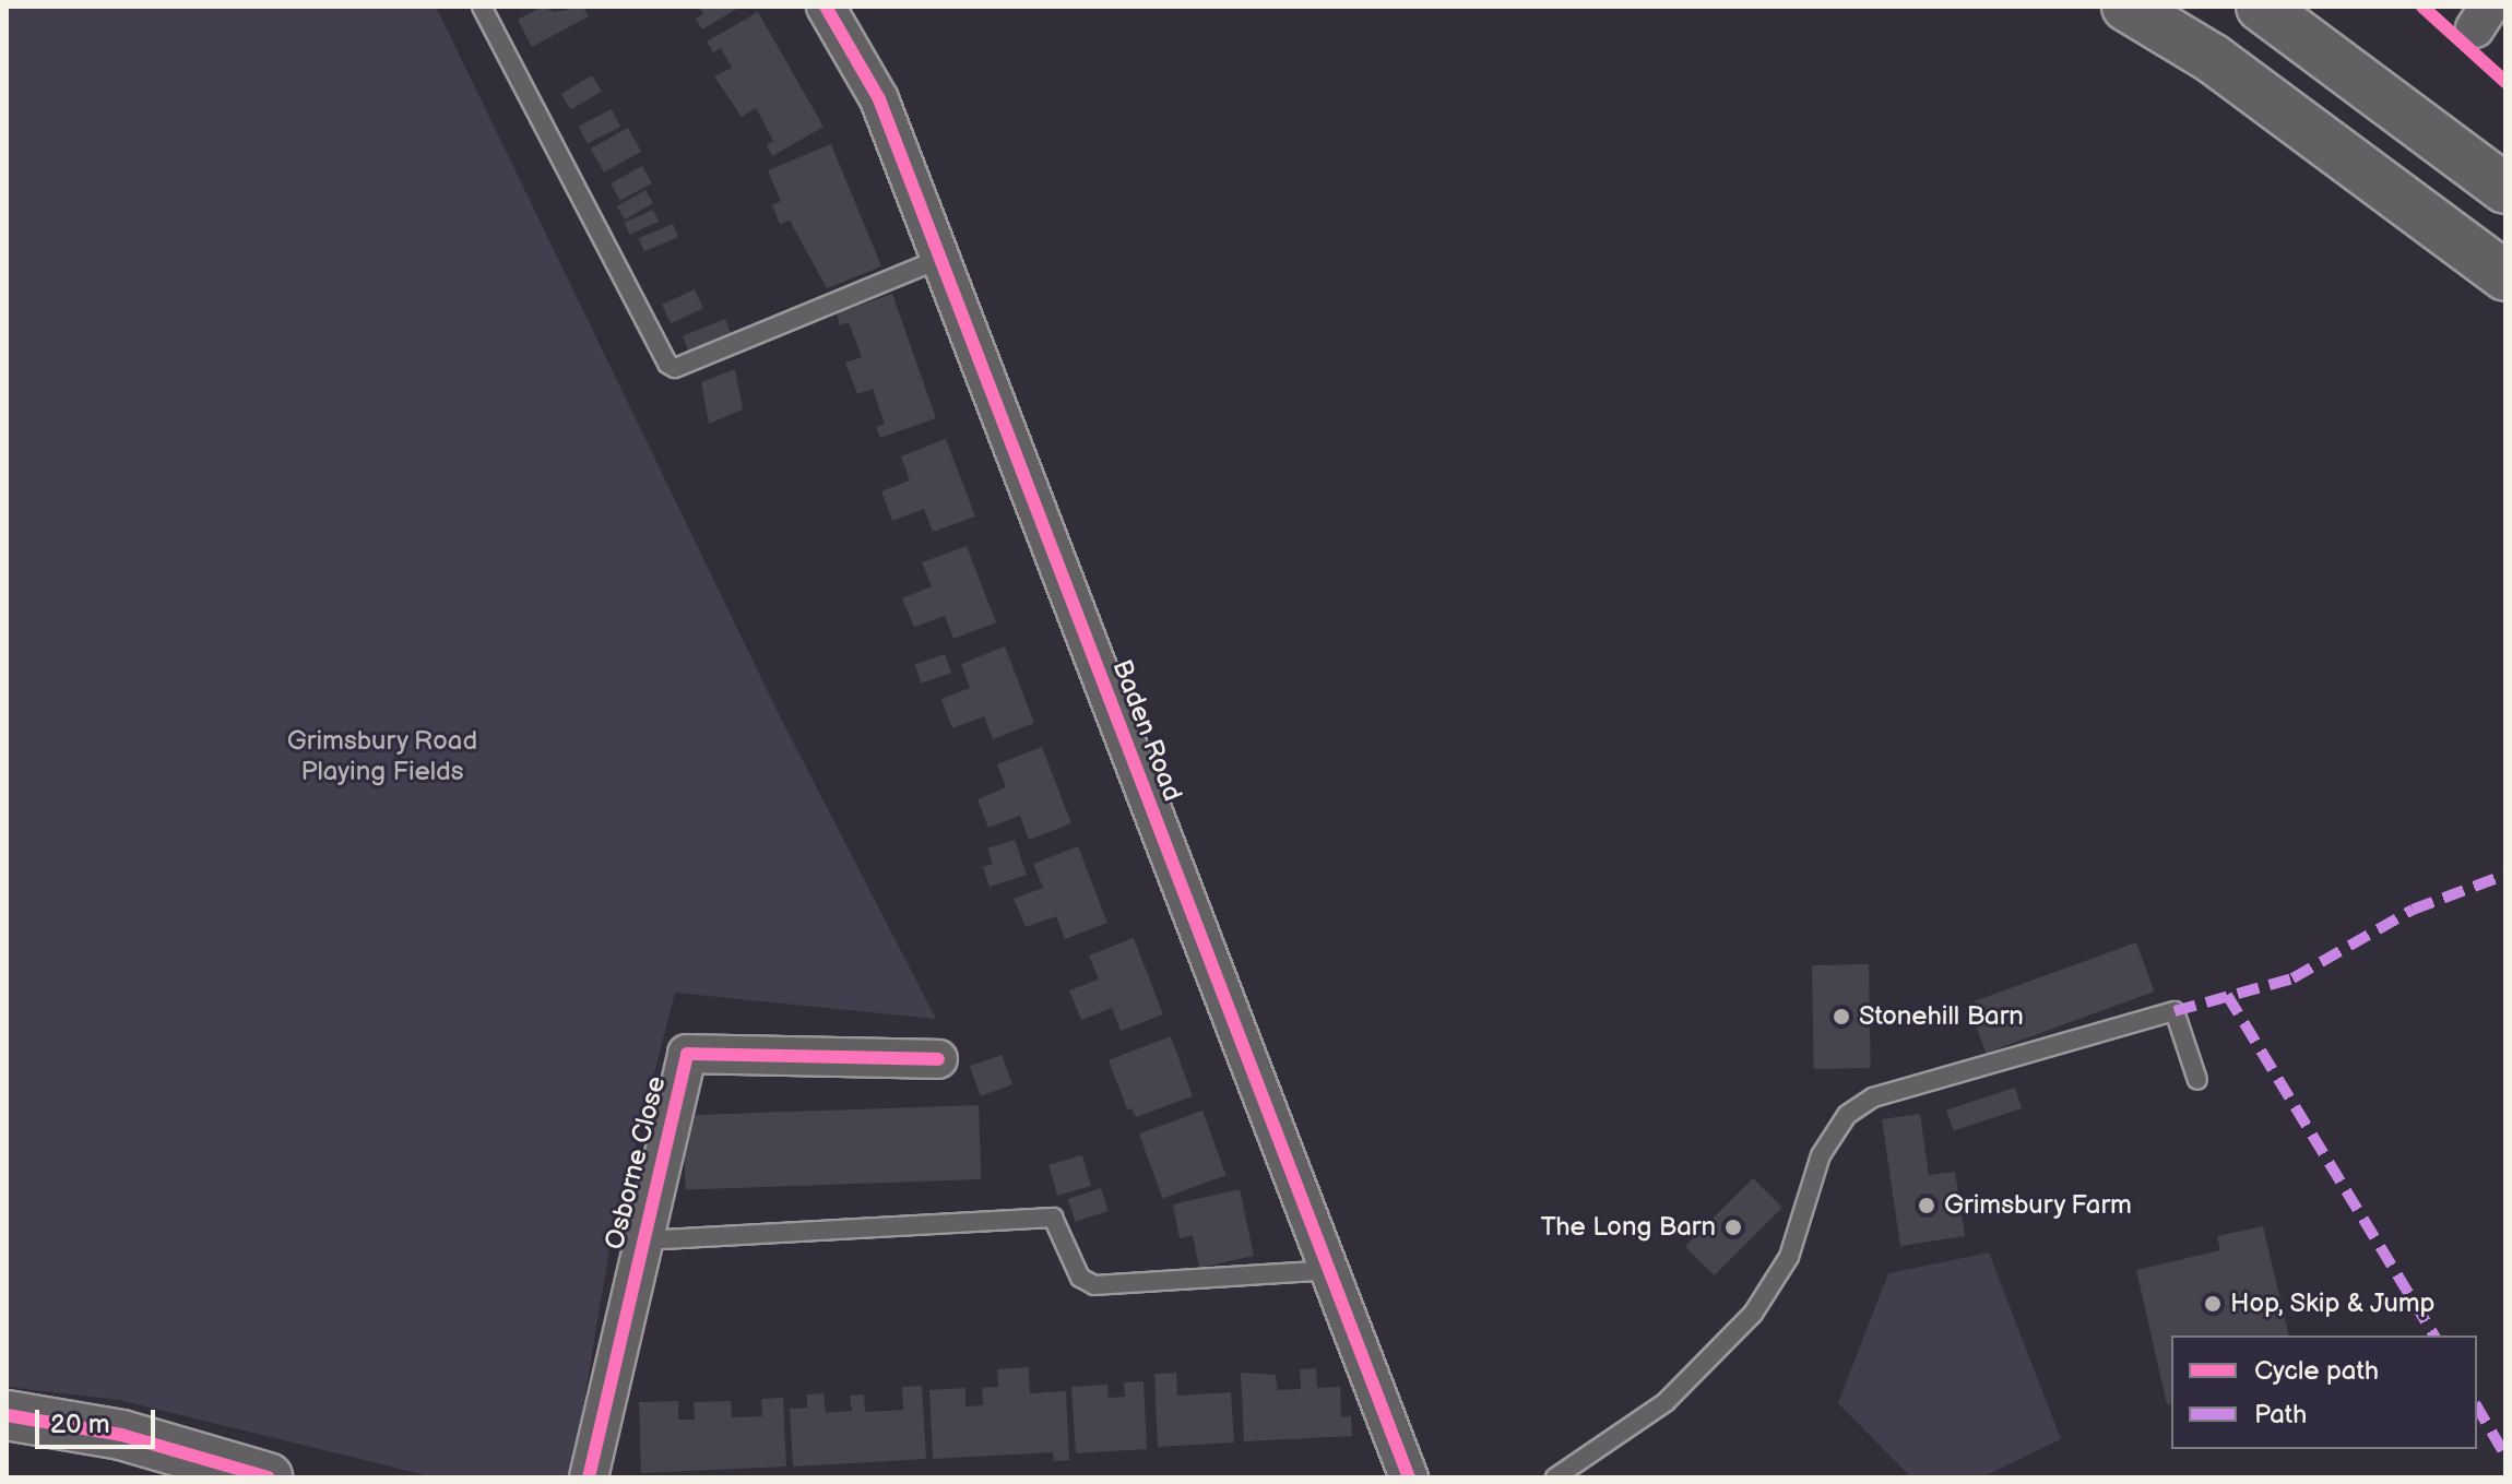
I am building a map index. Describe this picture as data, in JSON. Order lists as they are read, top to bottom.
{
  "streets": {
    "street": ["Baden Road", "Osborne Close"]
  },
  "parks": ["Grimsbury Road Playing Fields"],
  "places": [
    "Stonehill Barn",
    "Grimsbury Farm",
    "The Long Barn",
    "Hop, Skip & Jump"
  ],
  "legend": ["Cycle path", "Path"],
  "scale_bar": "20 m"
}
